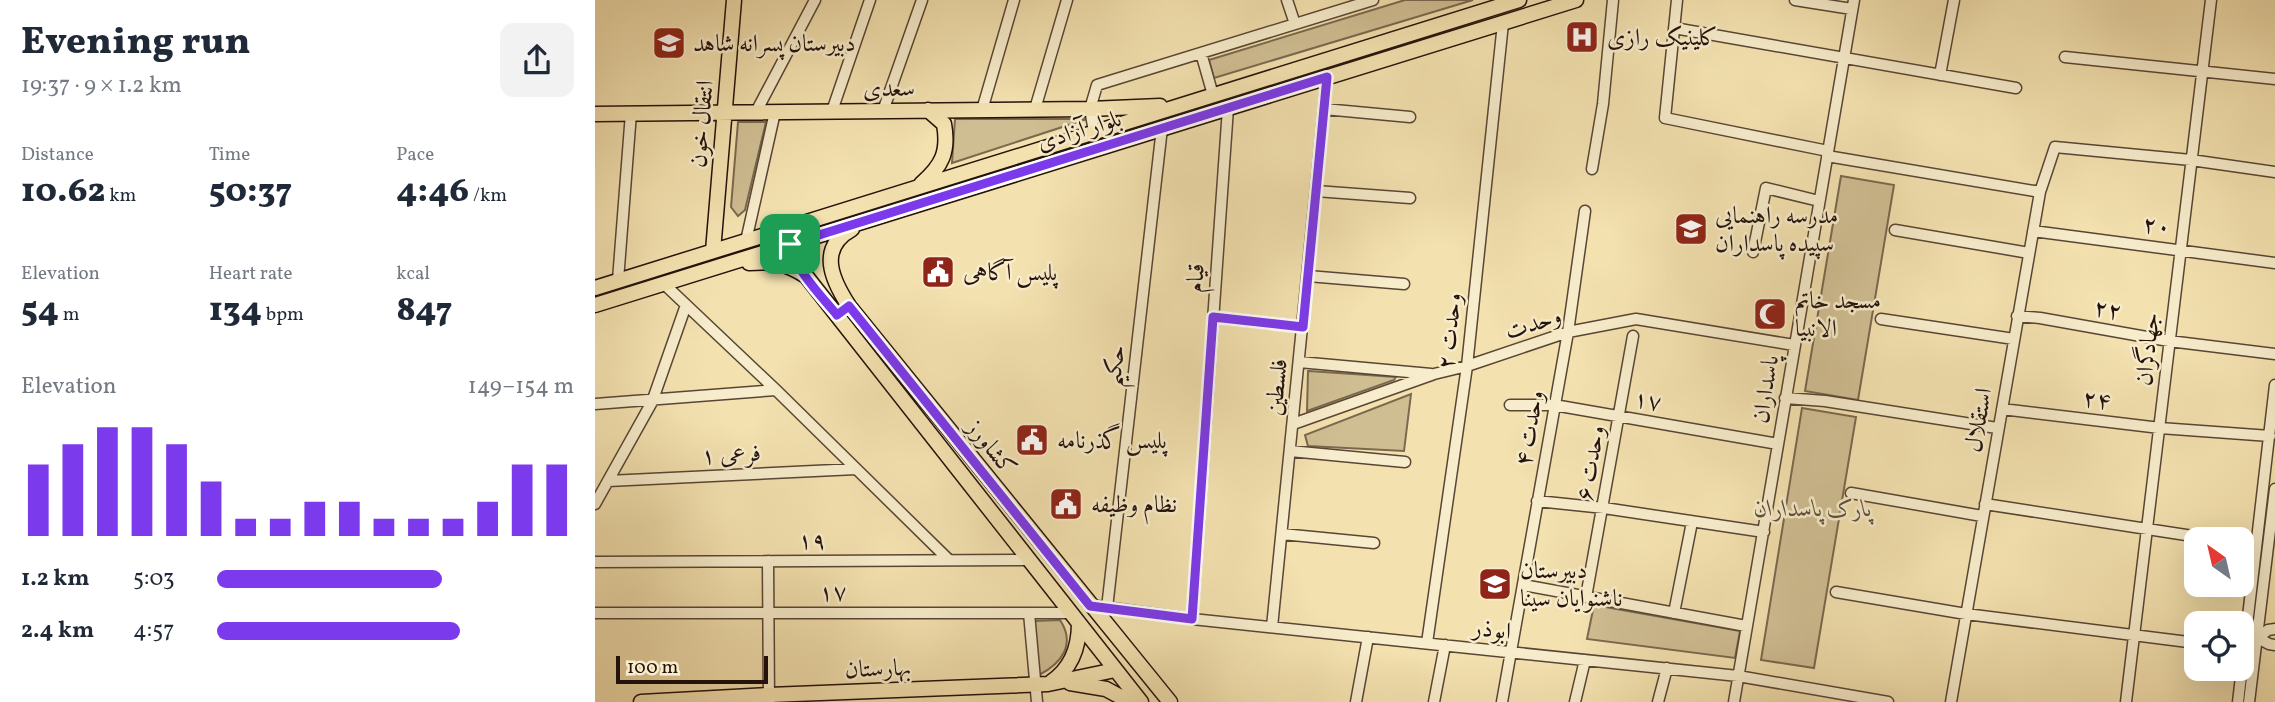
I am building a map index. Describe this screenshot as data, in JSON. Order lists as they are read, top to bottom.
{
  "streets": {
    "main road": [
      "سعدی",
      "انتقال خون",
      "بلوار آزادی",
      "کشاورز",
      "بهارستان"
    ],
    "street": [
      "۲۰",
      "قیام",
      "۲۲",
      "وحدت",
      "وحدت ۲",
      "جهادگران",
      "حکیم",
      "فلسطین",
      "پاسداران",
      "۲۴",
      "۱۷",
      "استقلال",
      "وحدت ۴",
      "فرعی ۱",
      "وحدت ۶",
      "۱۹",
      "ابوذر"
    ]
  },
  "crossings": [
    ["سعدی", "انتقال خون"],
    ["سعدی", "بلوار آزادی"],
    ["انتقال خون", "بلوار آزادی"],
    ["بلوار آزادی", "قیام"],
    ["بلوار آزادی", "وحدت ۲"],
    ["بلوار آزادی", "حکیم"],
    ["بلوار آزادی", "فلسطین"],
    ["بلوار آزادی", "کشاورز"],
    ["۲۰", "جهادگران"],
    ["۲۰", "استقلال"],
    ["قیام", "ابوذر"],
    ["۲۲", "جهادگران"],
    ["۲۲", "استقلال"],
    ["وحدت", "وحدت ۲"],
    ["وحدت", "فلسطین"],
    ["وحدت", "پاسداران"],
    ["وحدت", "وحدت ۴"],
    ["وحدت ۲", "ابوذر"],
    ["جهادگران", "۲۴"],
    ["جهادگران", "استقلال"],
    ["حکیم", "ابوذر"],
    ["فلسطین", "ابوذر"],
    ["پاسداران", "۱۷"],
    ["پاسداران", "ابوذر"],
    ["۲۴", "استقلال"],
    ["۱۷", "وحدت ۴"],
    ["۱۷", "کشاورز"],
    ["۱۷", "وحدت ۶"],
    ["وحدت ۴", "ابوذر"],
    ["کشاورز", "۱۹"],
    ["کشاورز", "ابوذر"],
    ["کشاورز", "بهارستان"]
  ],
  "parks": ["پارک پاسداران"],
  "places": {
    "hospital": ["کلینیک رازی"],
    "school or university": ["دبیرستان پسرانه شاهد", "مدرسه راهنمایی سپیده پاسداران", "دبیرستان ناشنوایان سینا"],
    "public building": ["پلیس آگاهی", "پلیس گذرنامه", "نظام وظیفه"],
    "mosque": ["مسجد خاتم الانبیا"]
  },
  "scale_bar": "100 m",
  "north": "top left",
  "page": {
    "heading": ["Evening run", "19:37 · 9 × 1.2 km"],
    "stats": [
      ["Distance", "10.62 km"],
      ["Time", "50:37"],
      ["Pace", "4:46 /km"],
      ["Elevation", "54 m"],
      ["Heart rate", "134 bpm"],
      ["kcal", "847"]
    ],
    "chart": ["Elevation", "149–154 m"],
    "list": [
      {
        "name": "1.2 km",
        "note": "5:03"
      },
      {
        "name": "2.4 km",
        "note": "4:57"
      }
    ],
    "scale": "100 m"
  }
}
